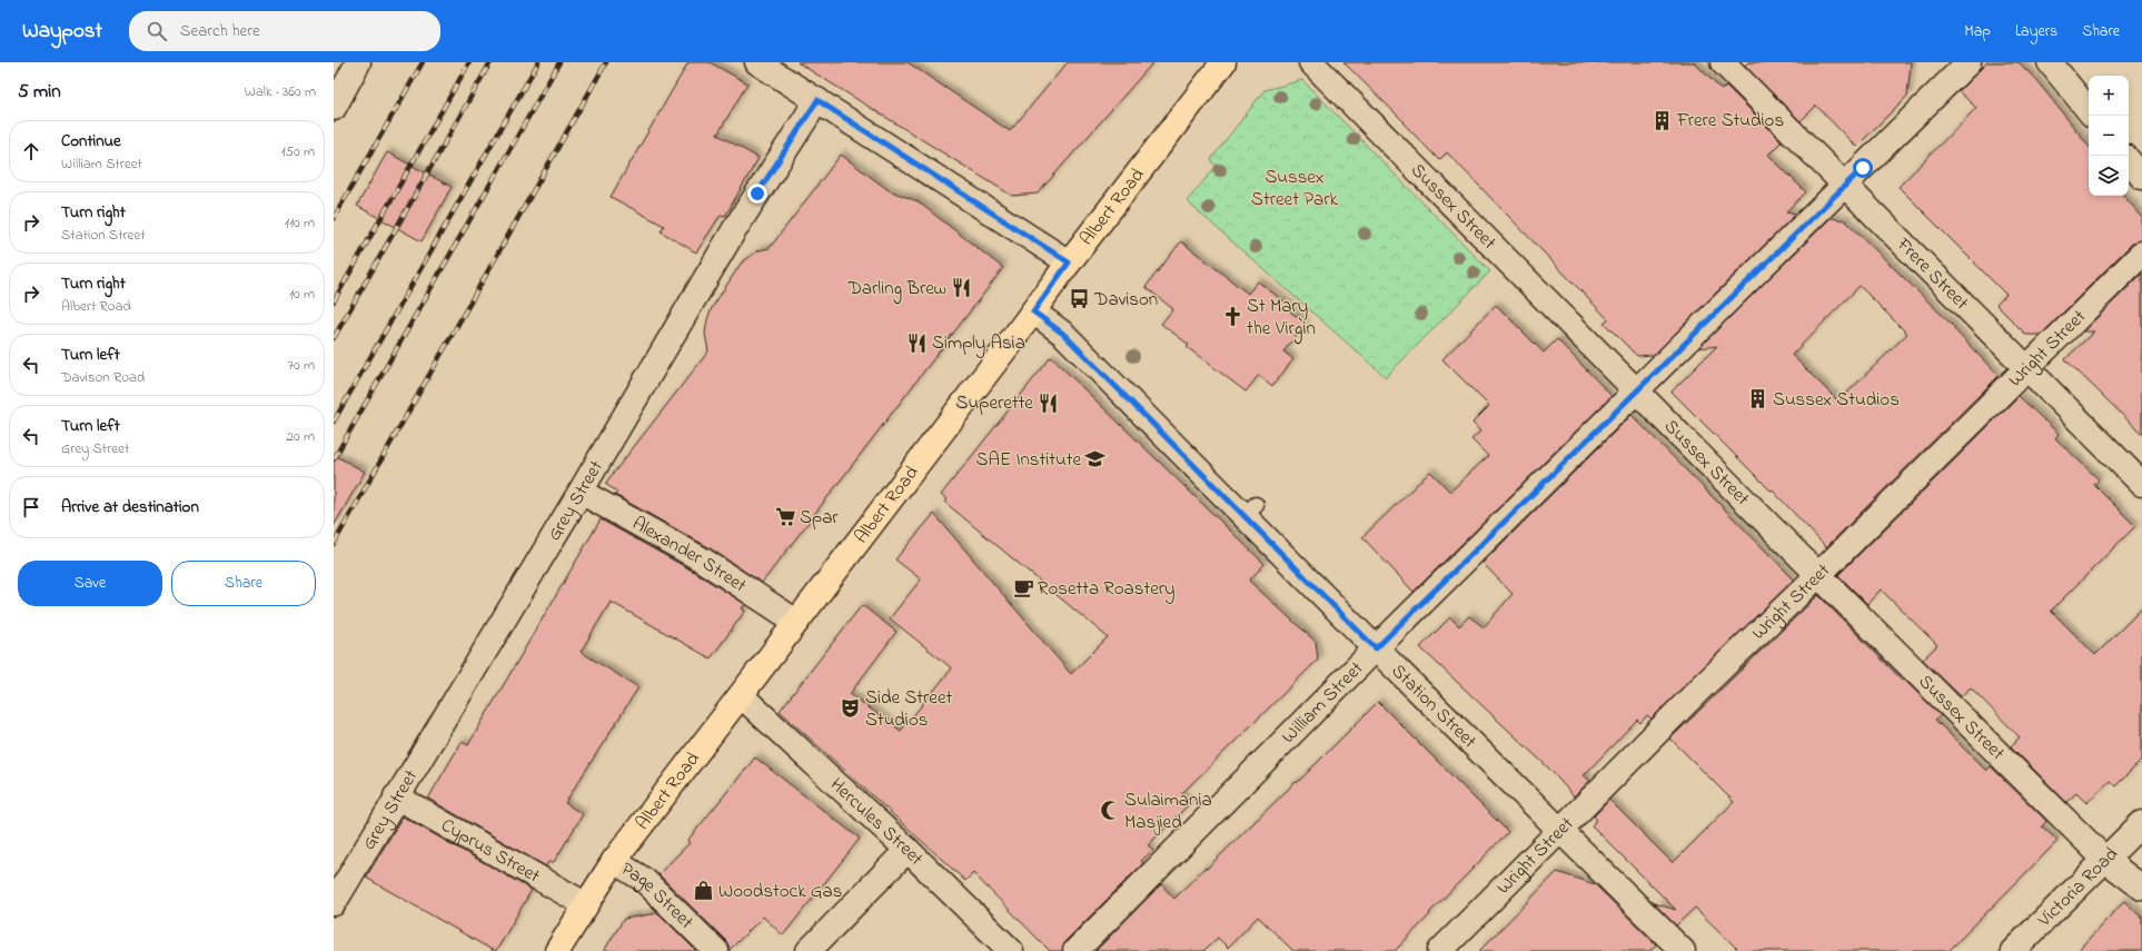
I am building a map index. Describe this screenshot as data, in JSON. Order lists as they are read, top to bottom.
{
  "streets": {
    "main road": ["Albert Road"],
    "street": [
      "Sussex Street",
      "Frere Street",
      "Wright Street",
      "Grey Street",
      "Alexander Street",
      "William Street",
      "Station Street",
      "Hercules Street",
      "Cyprus Street",
      "Victoria Road",
      "Page Street"
    ]
  },
  "crossings": [
    ["Albert Road", "Alexander Street"],
    ["Albert Road", "Station Street"],
    ["Albert Road", "Hercules Street"],
    ["Albert Road", "Cyprus Street"],
    ["Albert Road", "Page Street"],
    ["Sussex Street", "Wright Street"],
    ["Sussex Street", "William Street"],
    ["Sussex Street", "Victoria Road"],
    ["Frere Street", "Wright Street"],
    ["Frere Street", "William Street"],
    ["Wright Street", "Station Street"],
    ["Grey Street", "Alexander Street"],
    ["Grey Street", "Cyprus Street"],
    ["William Street", "Station Street"]
  ],
  "parks": ["Sussex Street Park"],
  "places": {
    "building": ["Frere Studios", "Sussex Studios"],
    "restaurant": ["Darling Brew", "Simply Asia", "Superette"],
    "bus stop": ["Davison"],
    "church": ["St Mary the Virgin"],
    "school or university": ["SAE Institute"],
    "supermarket": ["Spar"],
    "cafe": ["Rosetta Roastery"],
    "theatre": ["Side Street Studios"],
    "mosque": ["Sulaimania Masjied"],
    "shop": ["Woodstock Gas"]
  },
  "page": {
    "header": "Waypost",
    "search": "Search here",
    "nav": ["Map", "Layers", "Share"],
    "heading": ["5 min", "Walk · 360 m"],
    "map_buttons": ["+", "−"],
    "list": [
      ["Continue", "William Street", "150 m"],
      ["Turn right", "Station Street", "110 m"],
      ["Turn right", "Albert Road", "10 m"],
      ["Turn left", "Davison Road", "70 m"],
      ["Turn left", "Grey Street", "20 m"],
      "Arrive at destination"
    ],
    "buttons": ["Save", "Share"]
  }
}
